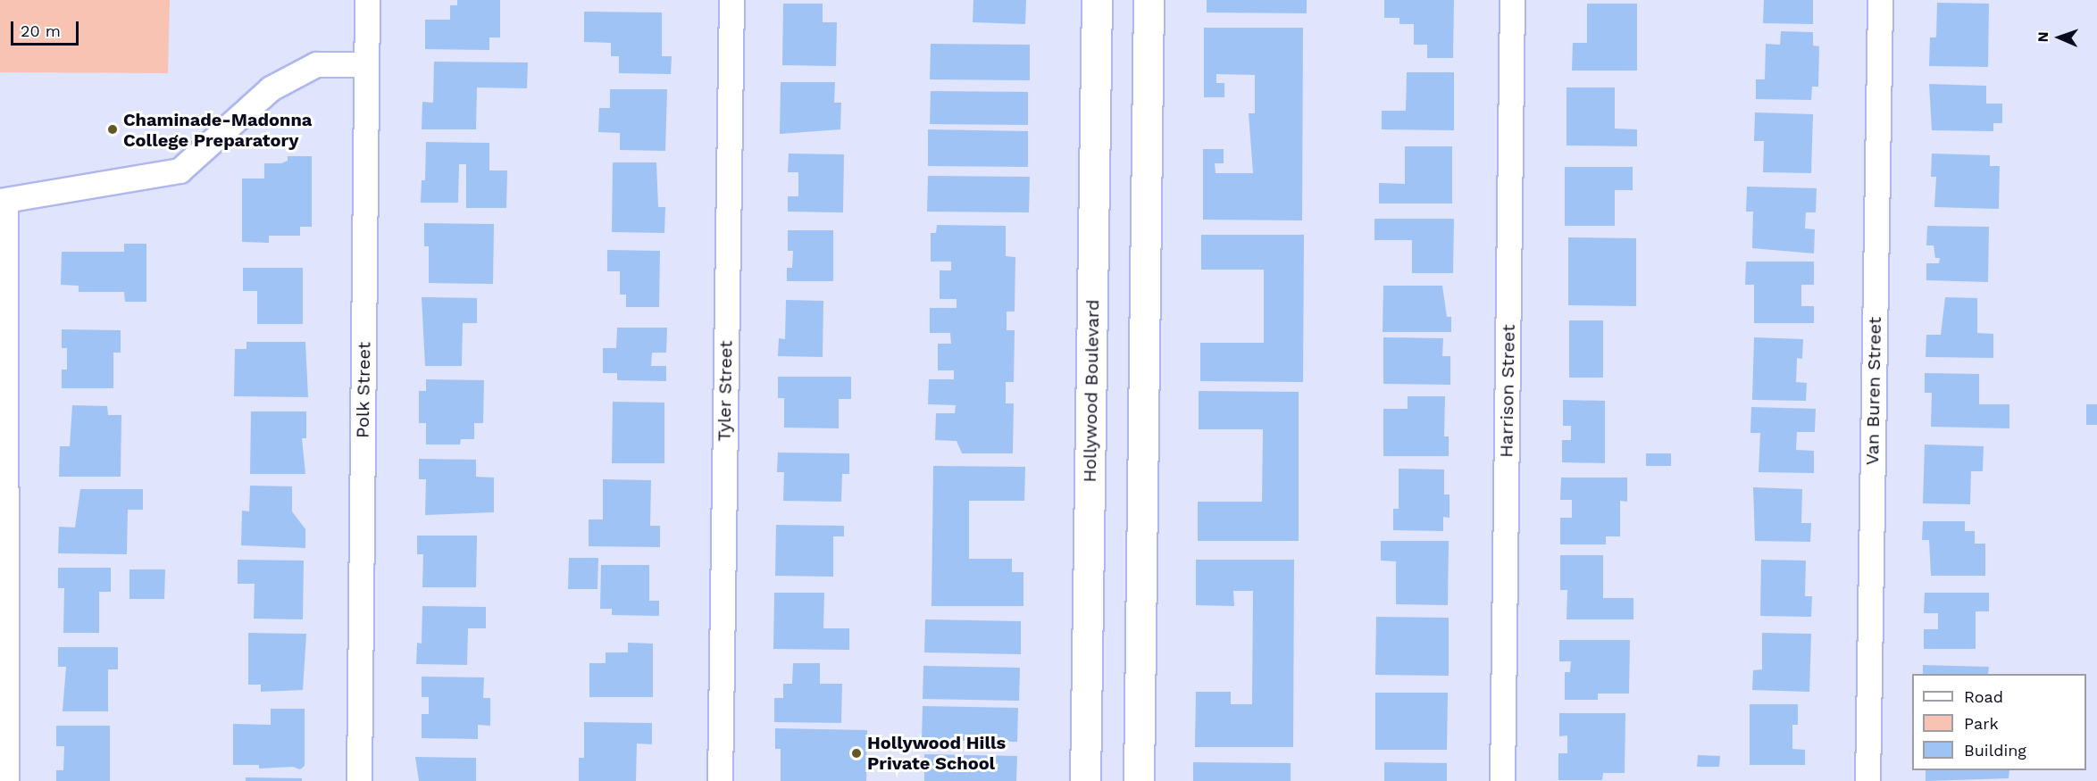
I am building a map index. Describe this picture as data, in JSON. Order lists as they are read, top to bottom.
{
  "streets": {
    "highway": ["Hollywood Boulevard"],
    "street": [
      "Polk Street",
      "Tyler Street",
      "Harrison Street",
      "Van Buren Street"
    ]
  },
  "places": ["Chaminade-Madonna College Preparatory", "Hollywood Hills Private School"],
  "legend": ["Road", "Park", "Building"],
  "scale_bar": "20 m",
  "north": "left"
}
